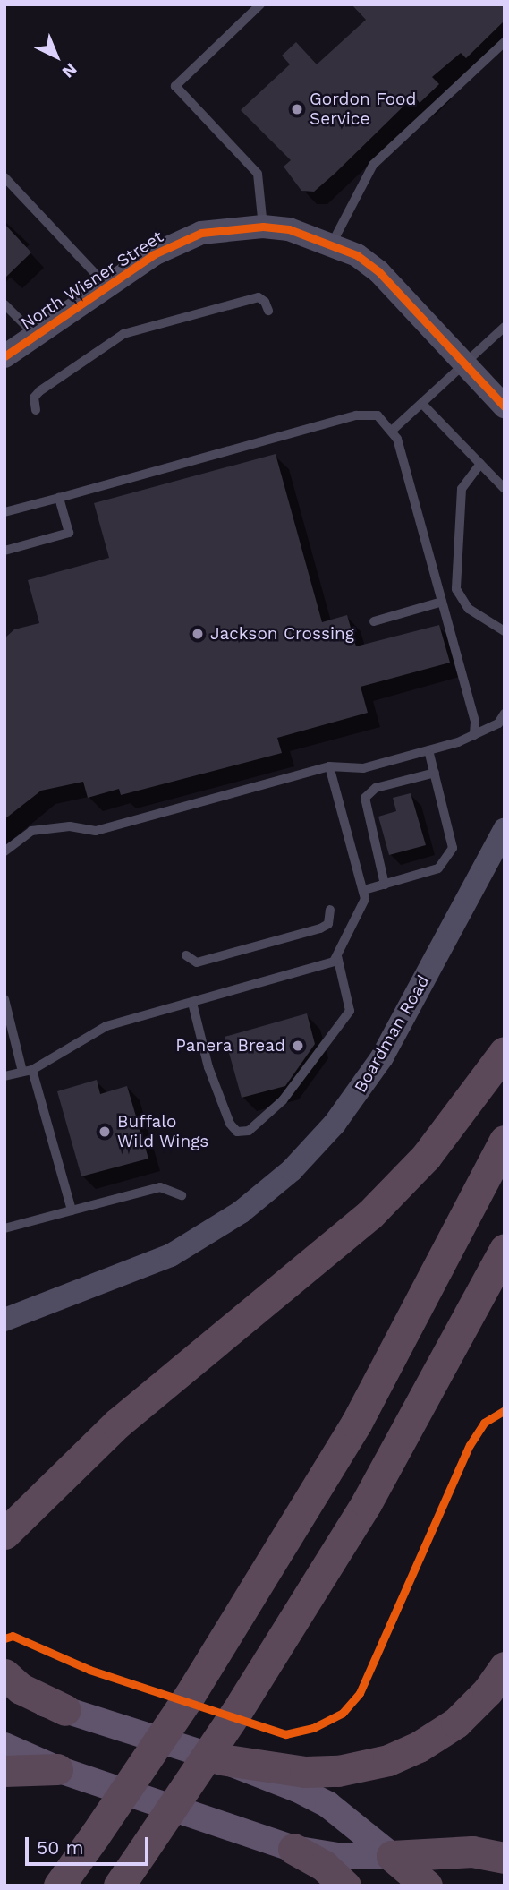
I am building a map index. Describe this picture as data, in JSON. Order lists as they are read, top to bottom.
{
  "streets": {
    "main road": ["North Wisner Street", "Boardman Road"]
  },
  "places": [
    "Gordon Food Service",
    "Jackson Crossing",
    "Panera Bread",
    "Buffalo Wild Wings"
  ],
  "scale_bar": "50 m",
  "north": "bottom right"
}
